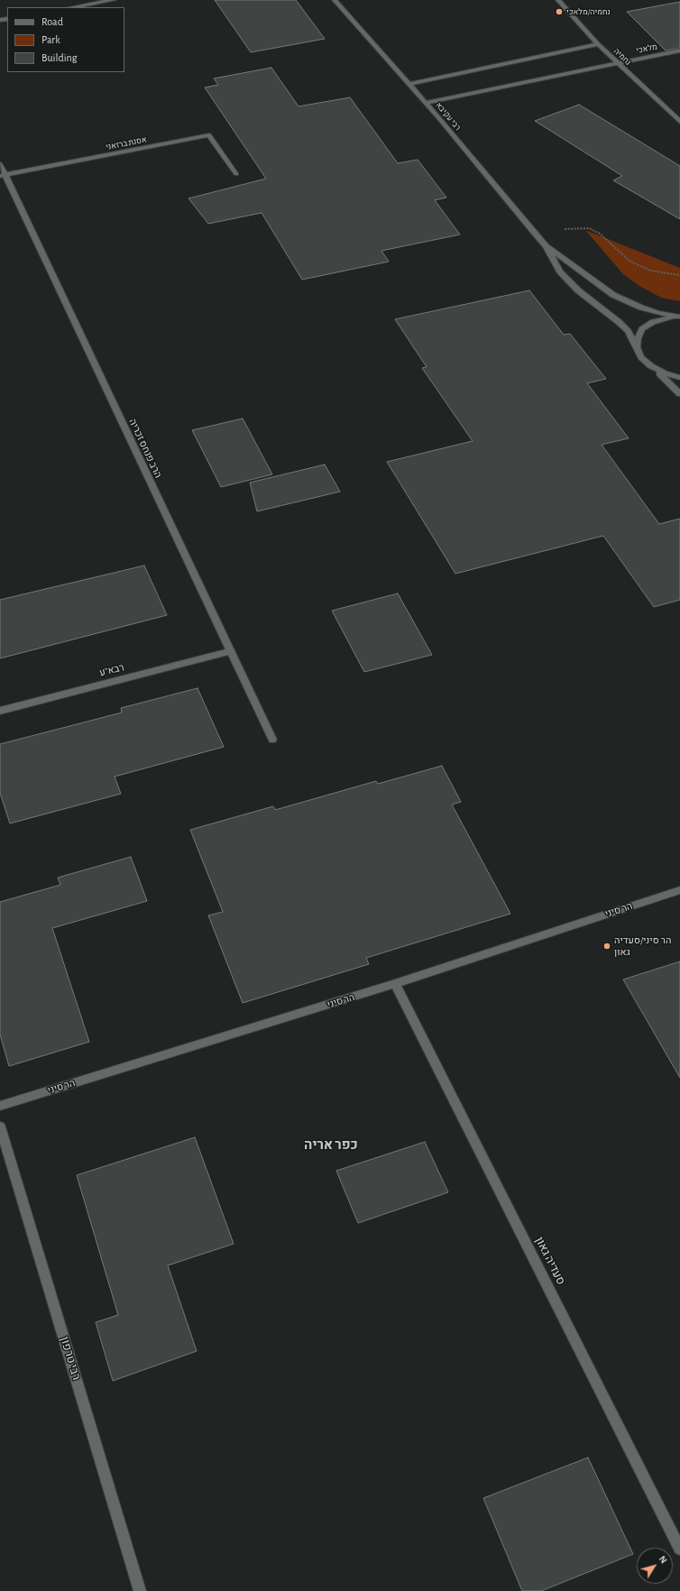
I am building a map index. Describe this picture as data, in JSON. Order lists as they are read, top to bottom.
{
  "streets": {
    "street": [
      "מלאכי",
      "נחמיה",
      "רבי עקיבא",
      "אסנת ברזאני",
      "הרב פנחס זכריה",
      "רבא\"ע",
      "הר סיני",
      "סעדיה גאון",
      "רבי טרפון"
    ]
  },
  "crossings": [
    ["מלאכי", "נחמיה"],
    ["מלאכי", "רבי עקיבא"],
    ["אסנת ברזאני", "הרב פנחס זכריה"],
    ["הרב פנחס זכריה", "רבא\"ע"],
    ["הר סיני", "סעדיה גאון"]
  ],
  "districts": ["כפר אריה"],
  "places": ["נחמיה/מלאכי", "הר סיני/סעדיה גאון"],
  "legend": ["Road", "Park", "Building"],
  "north": "top right"
}
